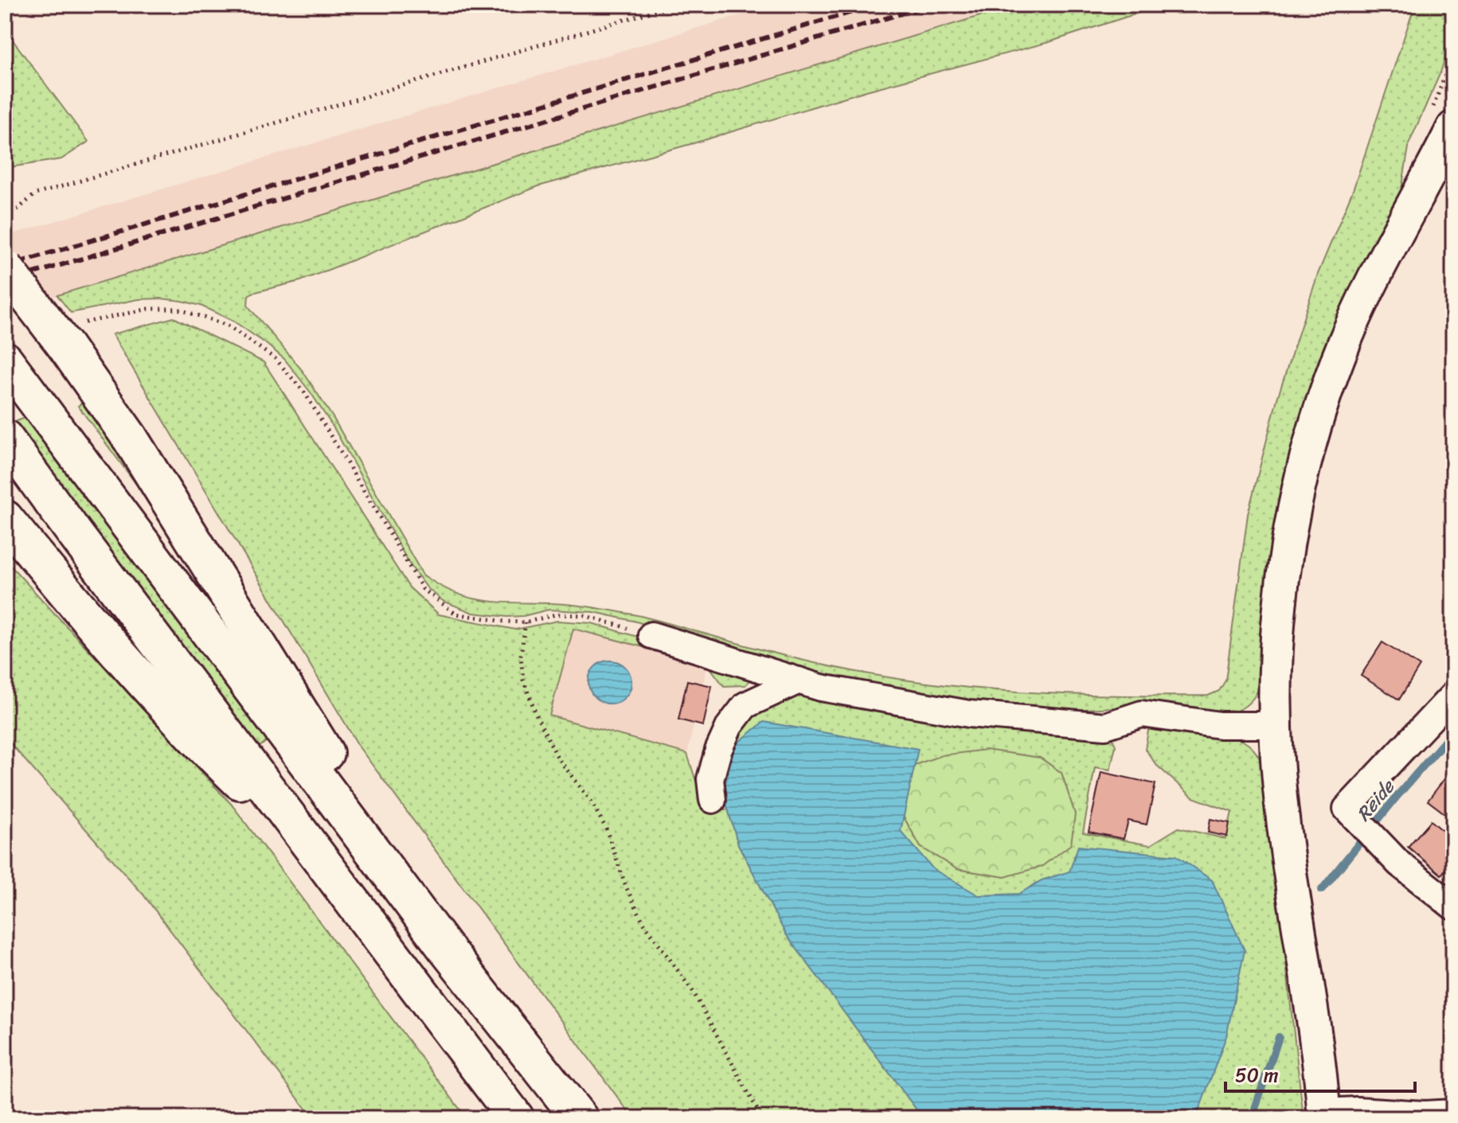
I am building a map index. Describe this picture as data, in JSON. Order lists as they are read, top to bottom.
{
  "water": ["Reide"],
  "scale_bar": "50 m"
}
